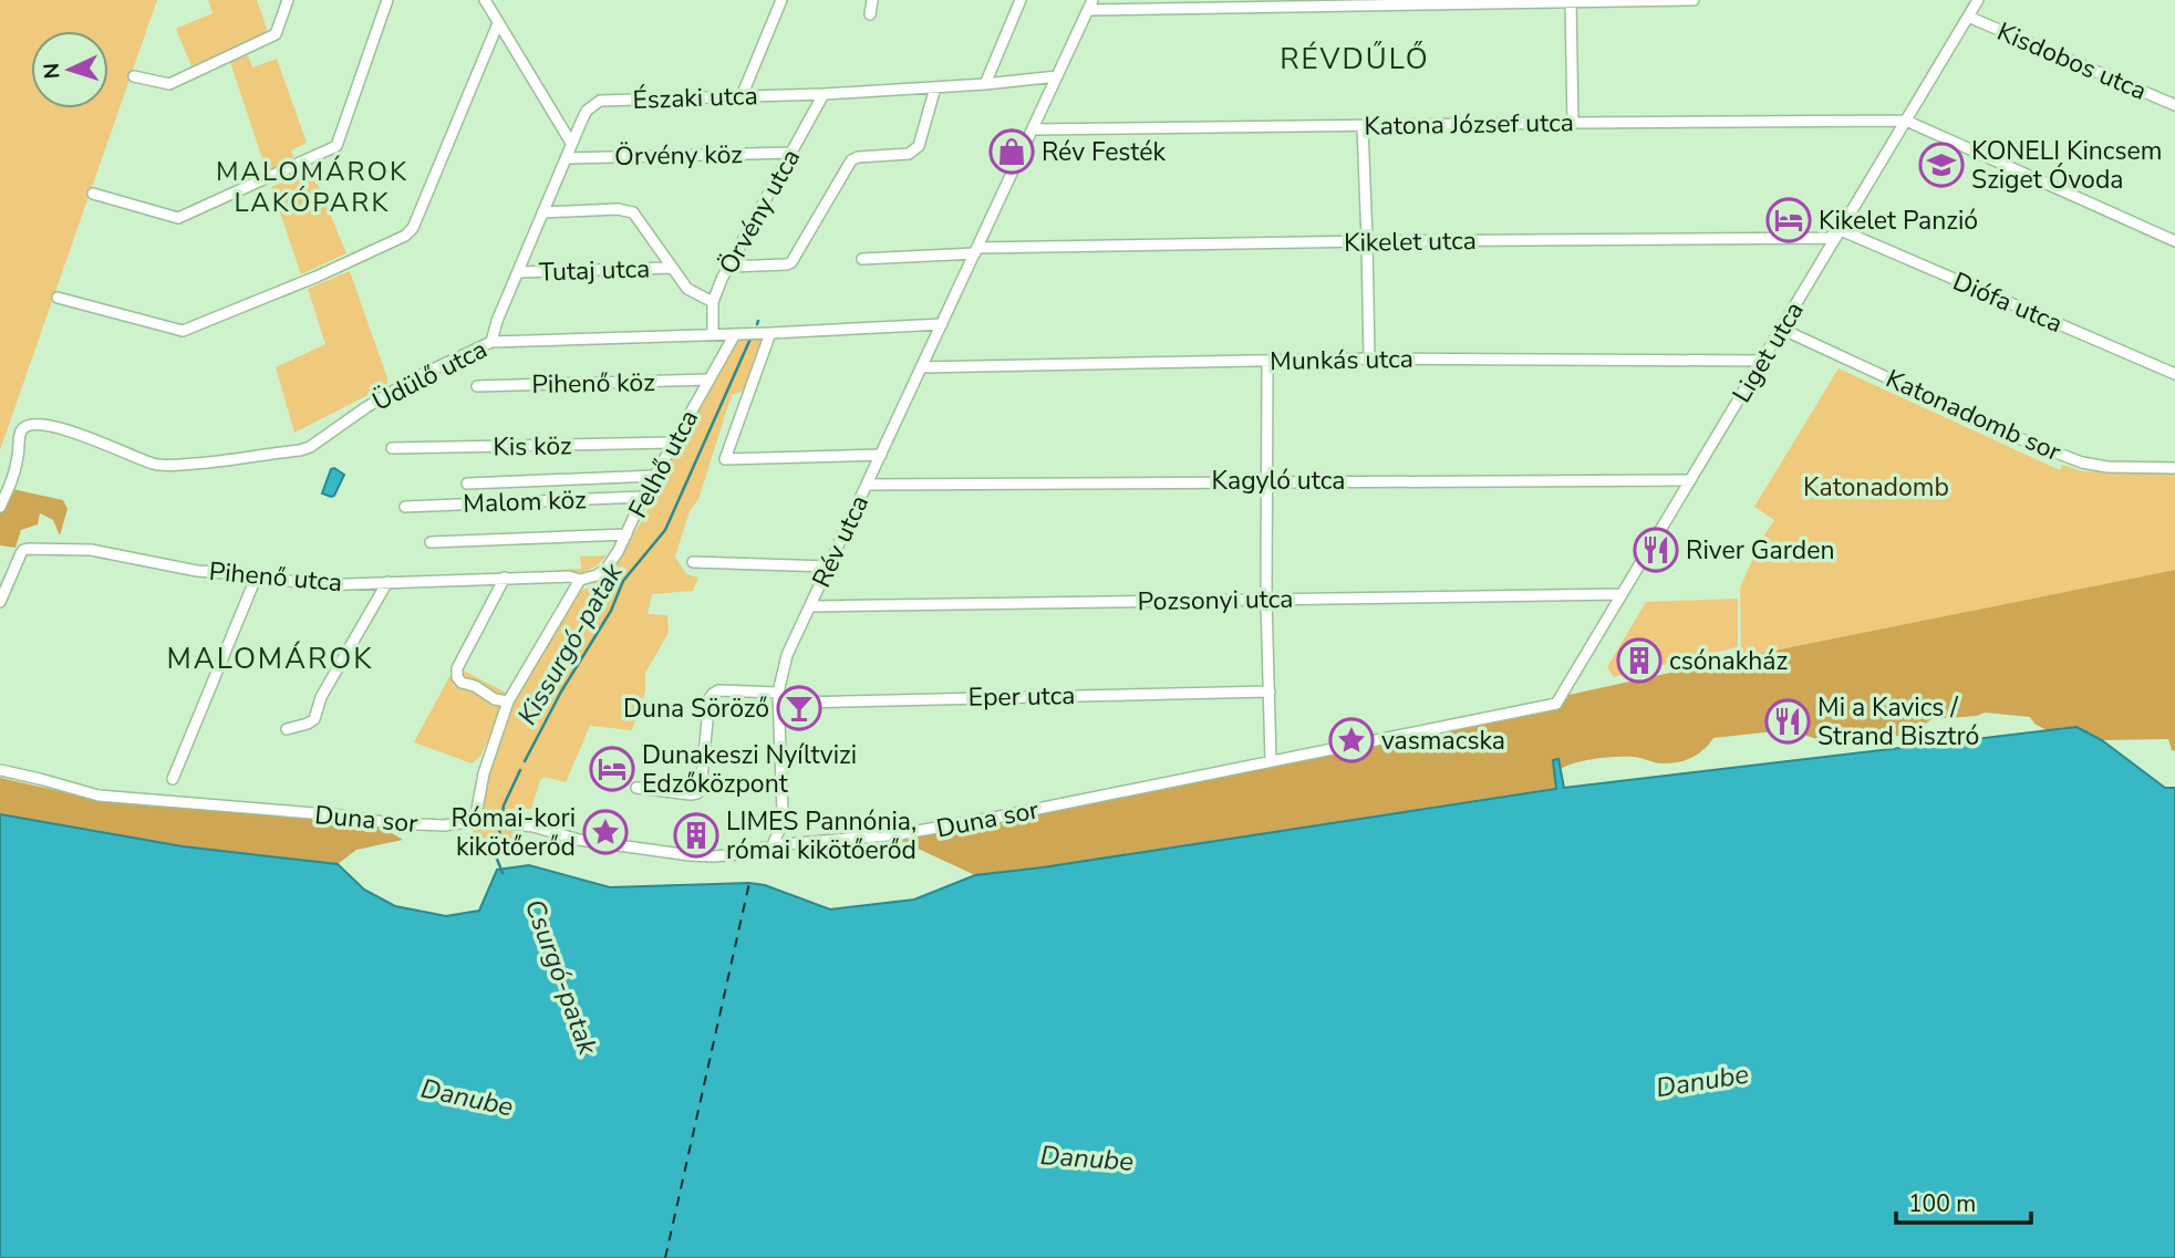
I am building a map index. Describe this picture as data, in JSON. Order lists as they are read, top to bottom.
{
  "streets": {
    "street": [
      "Kisdobos utca",
      "Északi utca",
      "Katona József utca",
      "Örvény köz",
      "Örvény utca",
      "Kikelet utca",
      "Tutaj utca",
      "Diófa utca",
      "Liget utca",
      "Munkás utca",
      "Üdülő utca",
      "Pihenő köz",
      "Katonadomb sor",
      "Kis köz",
      "Felhő utca",
      "Kagyló utca",
      "Malom köz",
      "Rév utca",
      "Pihenő utca",
      "Pozsonyi utca",
      "Eper utca",
      "Duna sor"
    ]
  },
  "crossings": [
    ["Kisdobos utca", "Liget utca"],
    ["Északi utca", "Örvény köz"],
    ["Északi utca", "Örvény utca"],
    ["Északi utca", "Tutaj utca"],
    ["Északi utca", "Üdülő utca"],
    ["Északi utca", "Rév utca"],
    ["Katona József utca", "Liget utca"],
    ["Katona József utca", "Rév utca"],
    ["Örvény köz", "Örvény utca"],
    ["Örvény utca", "Üdülő utca"],
    ["Kikelet utca", "Diófa utca"],
    ["Kikelet utca", "Liget utca"],
    ["Kikelet utca", "Rév utca"],
    ["Diófa utca", "Liget utca"],
    ["Liget utca", "Munkás utca"],
    ["Liget utca", "Katonadomb sor"],
    ["Liget utca", "Kagyló utca"],
    ["Liget utca", "Pozsonyi utca"],
    ["Liget utca", "Duna sor"],
    ["Munkás utca", "Rév utca"],
    ["Üdülő utca", "Felhő utca"],
    ["Üdülő utca", "Rév utca"],
    ["Pihenő köz", "Felhő utca"],
    ["Kis köz", "Felhő utca"],
    ["Felhő utca", "Malom köz"],
    ["Felhő utca", "Pihenő utca"],
    ["Kagyló utca", "Rév utca"],
    ["Rév utca", "Pozsonyi utca"],
    ["Rév utca", "Eper utca"],
    ["Rév utca", "Duna sor"]
  ],
  "districts": ["RÉVDŰLŐ", "MALOMÁROK LAKÓPARK", "MALOMÁROK"],
  "water": ["Kissurgó-patak", "Csurgó-patak", "Danube"],
  "parks": ["Katonadomb"],
  "places": {
    "shop": ["Rév Festék"],
    "school or university": ["KONELI Kincsem Sziget Óvoda"],
    "hotel": ["Kikelet Panzió", "Dunakeszi Nyíltvizi Edzőközpont"],
    "restaurant": ["River Garden", "Mi a Kavics / Strand Bisztró"],
    "building": ["csónakház", "LIMES Pannónia, római kikötőerőd"],
    "bar": ["Duna Söröző"],
    "place": ["vasmacska", "Római-kori kikötőerőd"]
  },
  "scale_bar": "100 m",
  "north": "left"
}
